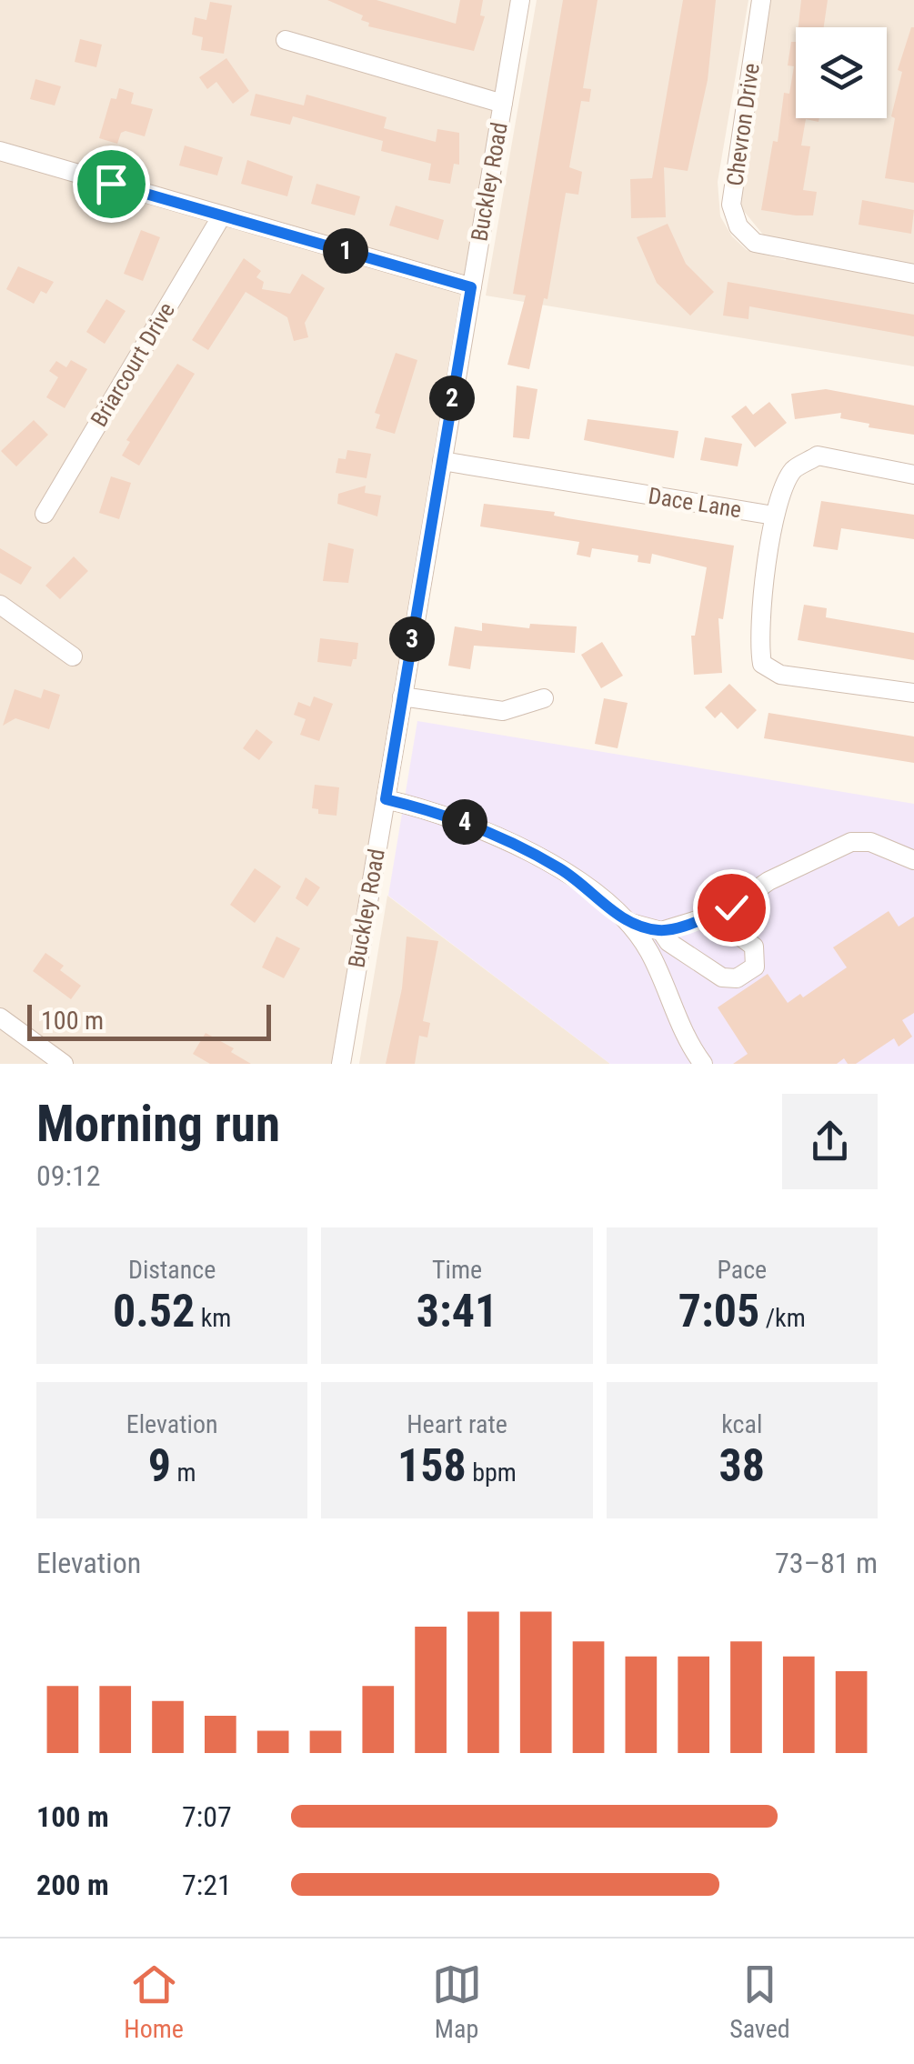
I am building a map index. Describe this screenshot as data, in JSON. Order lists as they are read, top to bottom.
{
  "streets": {
    "street": [
      "Chevron Drive",
      "Buckley Road",
      "Briarcourt Drive",
      "Dace Lane"
    ]
  },
  "crossings": [
    ["Buckley Road", "Dace Lane"]
  ],
  "scale_bar": "100 m",
  "page": {
    "pins": [
      "1",
      "2",
      "3",
      "4"
    ],
    "scale": "100 m",
    "heading": ["Morning run", "09:12"],
    "stats": [
      ["Distance", "0.52 km"],
      ["Time", "3:41"],
      ["Pace", "7:05 /km"],
      ["Elevation", "9 m"],
      ["Heart rate", "158 bpm"],
      ["kcal", "38"]
    ],
    "chart": ["Elevation", "73–81 m"],
    "list": [
      {
        "name": "100 m",
        "note": "7:07"
      },
      {
        "name": "200 m",
        "note": "7:21"
      }
    ],
    "tabs": ["Home", "Map", "Saved"]
  }
}
